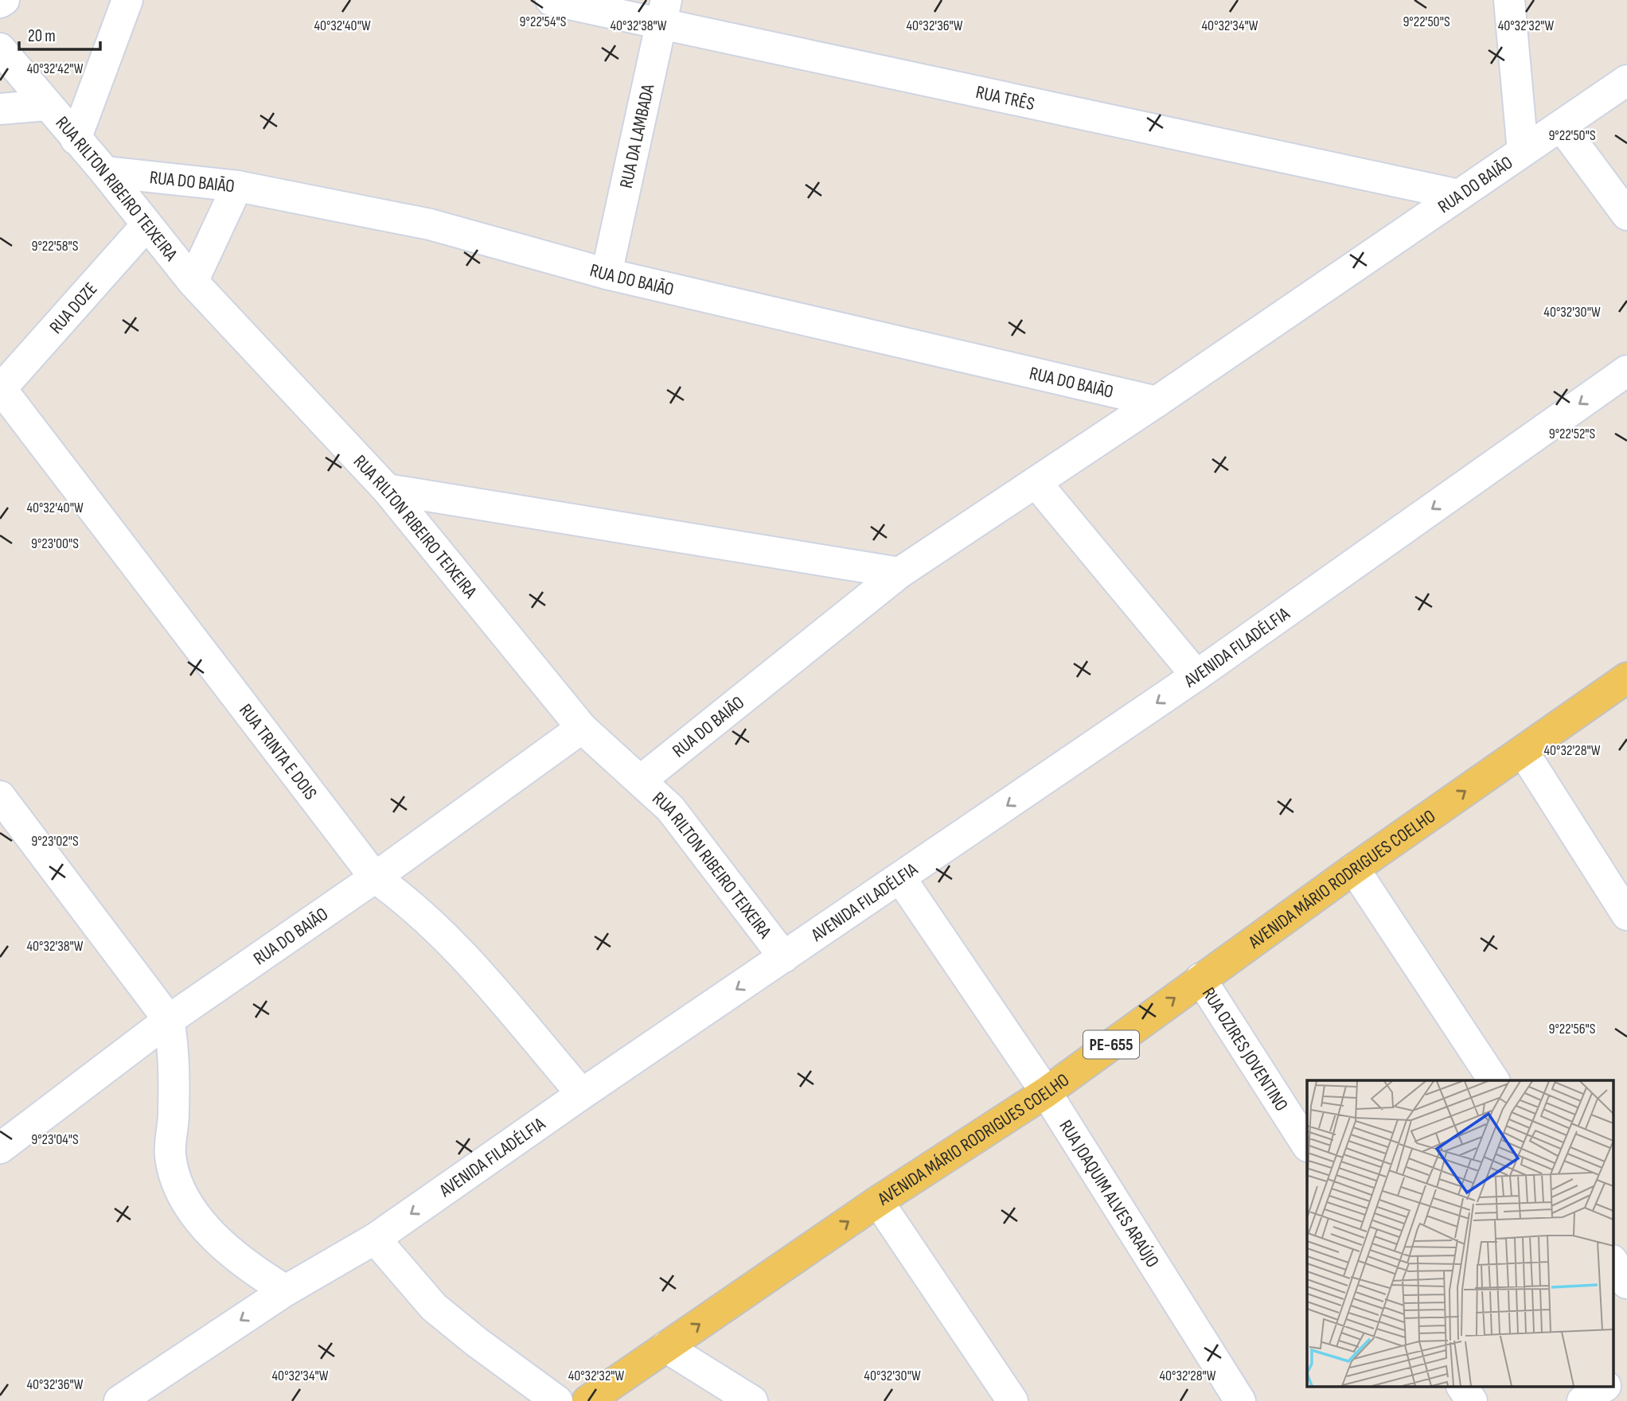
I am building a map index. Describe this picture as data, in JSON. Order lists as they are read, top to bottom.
{
  "streets": {
    "main road": ["AVENIDA MÁRIO RODRIGUES COELHO", "PE-655"],
    "street": [
      "RUA TRÊS",
      "RUA DA LAMBADA",
      "RUA DO BAIÃO",
      "RUA RILTON RIBEIRO TEIXEIRA",
      "RUA DOZE",
      "AVENIDA FILADÉLFIA",
      "RUA TRINTA E DOIS",
      "RUA OZIRES JOVENTINO",
      "RUA JOAQUIM ALVES ARAÚJO"
    ]
  },
  "crossings": [
    ["RUA TRÊS", "RUA DA LAMBADA"],
    ["RUA TRÊS", "RUA DO BAIÃO"],
    ["RUA DA LAMBADA", "RUA DO BAIÃO"],
    ["RUA DO BAIÃO", "RUA RILTON RIBEIRO TEIXEIRA"],
    ["RUA DO BAIÃO", "RUA TRINTA E DOIS"],
    ["RUA RILTON RIBEIRO TEIXEIRA", "RUA DOZE"],
    ["RUA RILTON RIBEIRO TEIXEIRA", "AVENIDA FILADÉLFIA"],
    ["RUA DOZE", "RUA TRINTA E DOIS"],
    ["AVENIDA FILADÉLFIA", "RUA TRINTA E DOIS"],
    ["AVENIDA FILADÉLFIA", "RUA JOAQUIM ALVES ARAÚJO"],
    ["AVENIDA MÁRIO RODRIGUES COELHO", "RUA OZIRES JOVENTINO"],
    ["AVENIDA MÁRIO RODRIGUES COELHO", "RUA JOAQUIM ALVES ARAÚJO"]
  ],
  "one_way": ["AVENIDA FILADÉLFIA", "AVENIDA MÁRIO RODRIGUES COELHO"],
  "scale_bar": "20 m",
  "coordinates": [
    "9°22'54\"S",
    "9°22'50\"S",
    "40°32'40\"W",
    "40°32'36\"W",
    "40°32'34\"W",
    "40°32'32\"W",
    "40°32'38\"W",
    "40°32'42\"W",
    "9°22'58\"S",
    "40°32'30\"W",
    "9°22'52\"S",
    "9°23'00\"S",
    "40°32'28\"W",
    "9°23'02\"S",
    "9°22'56\"S",
    "9°23'04\"S"
  ]
}
